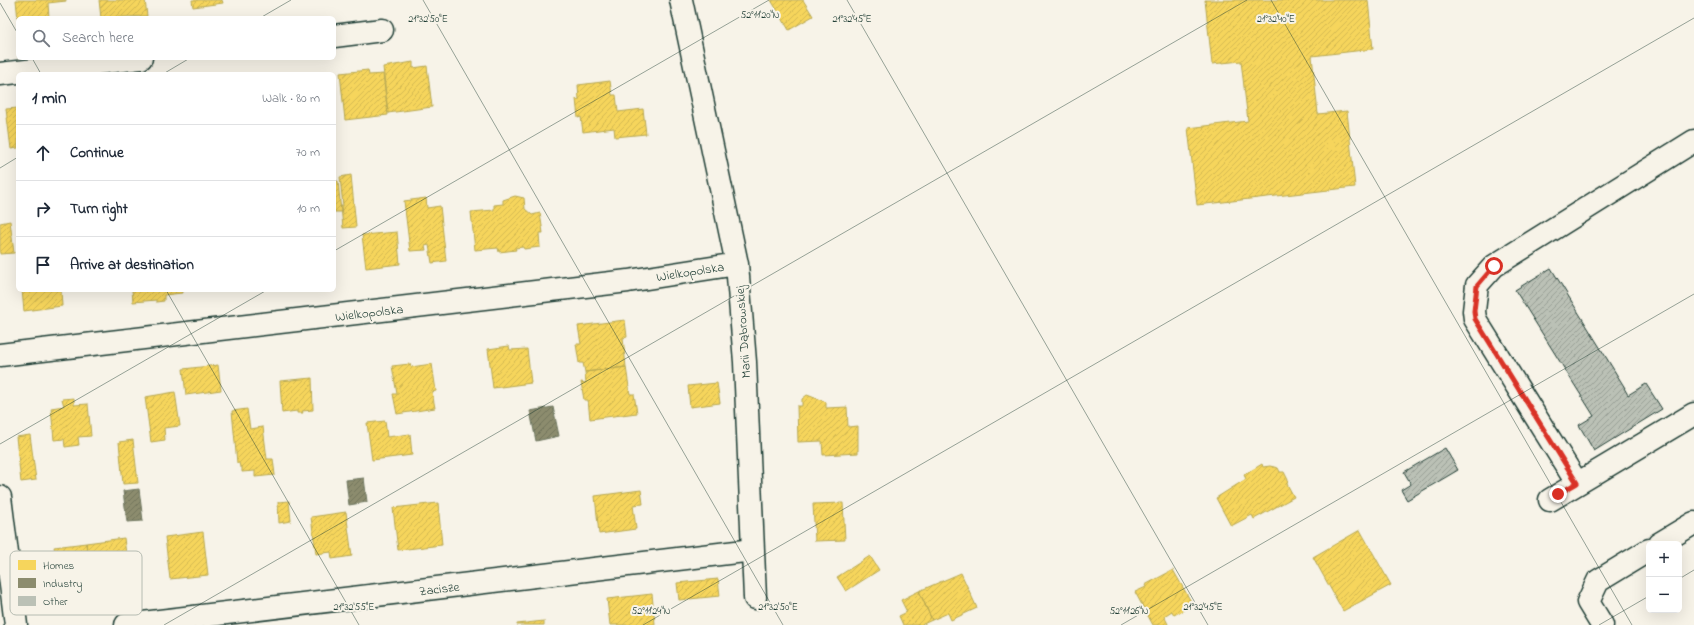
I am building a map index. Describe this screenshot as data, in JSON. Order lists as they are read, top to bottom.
{
  "streets": {
    "street": ["Wielkopolska", "Marii Dąbrowskiej", "Zacisze"]
  },
  "crossings": [
    ["Wielkopolska", "Marii Dąbrowskiej"],
    ["Marii Dąbrowskiej", "Zacisze"]
  ],
  "legend": ["Homes", "Industry", "Other"],
  "page": {
    "search": "Search here",
    "heading": ["1 min", "Walk · 80 m"],
    "list": [
      ["Continue", "70 m"],
      ["Turn right", "10 m"],
      "Arrive at destination"
    ],
    "map_buttons": ["+", "−"]
  },
  "coordinates": [
    "52°11'20\"N",
    "21°32'50\"E",
    "21°32'45\"E",
    "21°32'40\"E",
    "21°32'55\"E",
    "52°11'24\"N",
    "52°11'26\"N"
  ]
}
